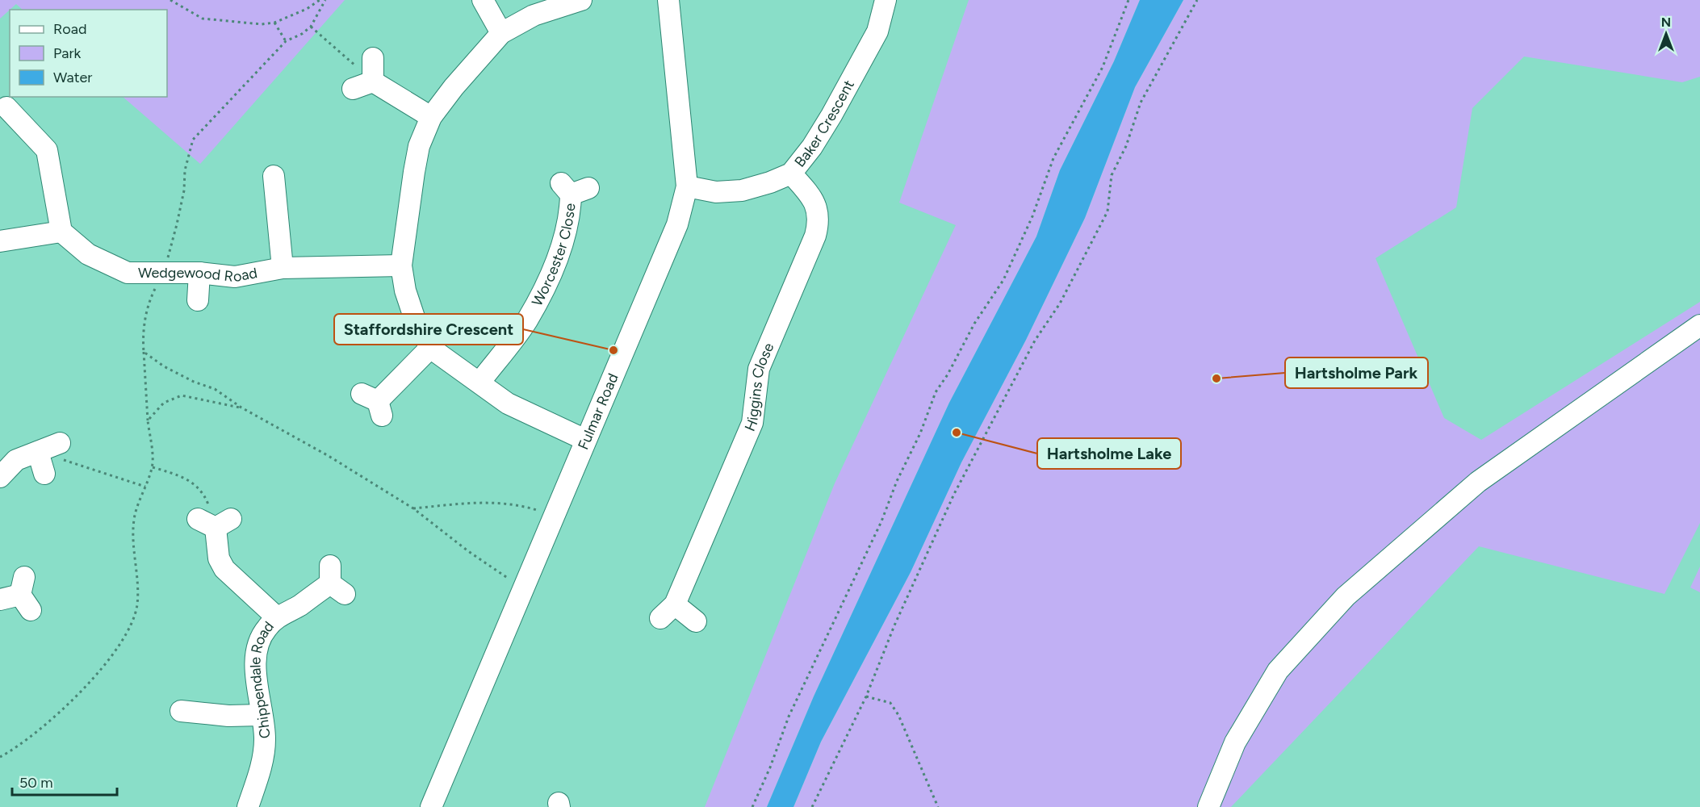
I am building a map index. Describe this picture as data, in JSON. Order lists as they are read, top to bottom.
{
  "streets": {
    "street": [
      "Baker Crescent",
      "Worcester Close",
      "Wedgewood Road",
      "Higgins Close",
      "Fulmar Road",
      "Chippendale Road"
    ]
  },
  "crossings": [
    ["Baker Crescent", "Higgins Close"],
    ["Baker Crescent", "Fulmar Road"]
  ],
  "places": ["Staffordshire Crescent", "Hartsholme Park", "Hartsholme Lake"],
  "legend": ["Road", "Park", "Water"],
  "scale_bar": "50 m",
  "north": "top"
}
